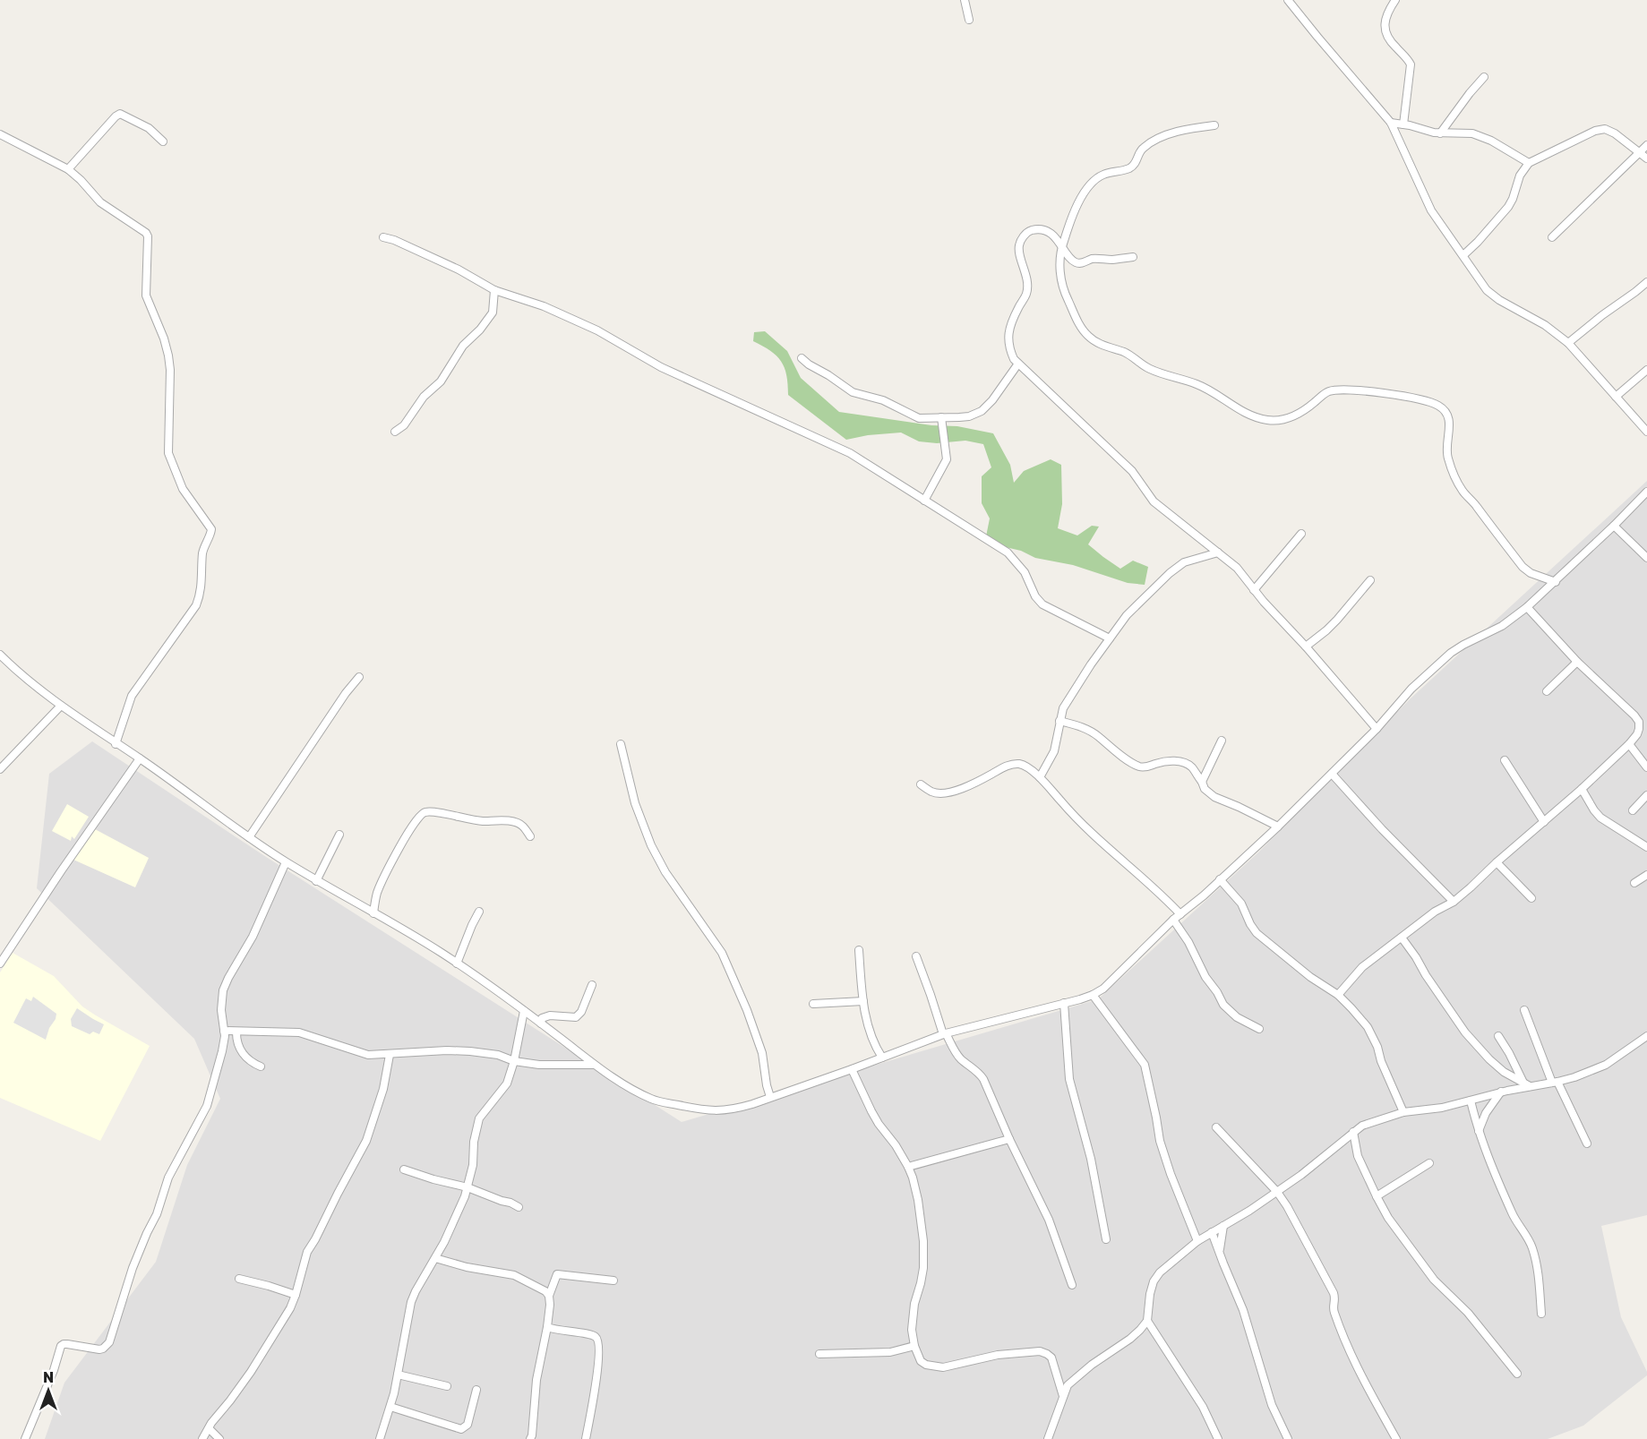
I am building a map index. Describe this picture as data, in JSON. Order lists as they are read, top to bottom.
{
  "north": "top"
}
